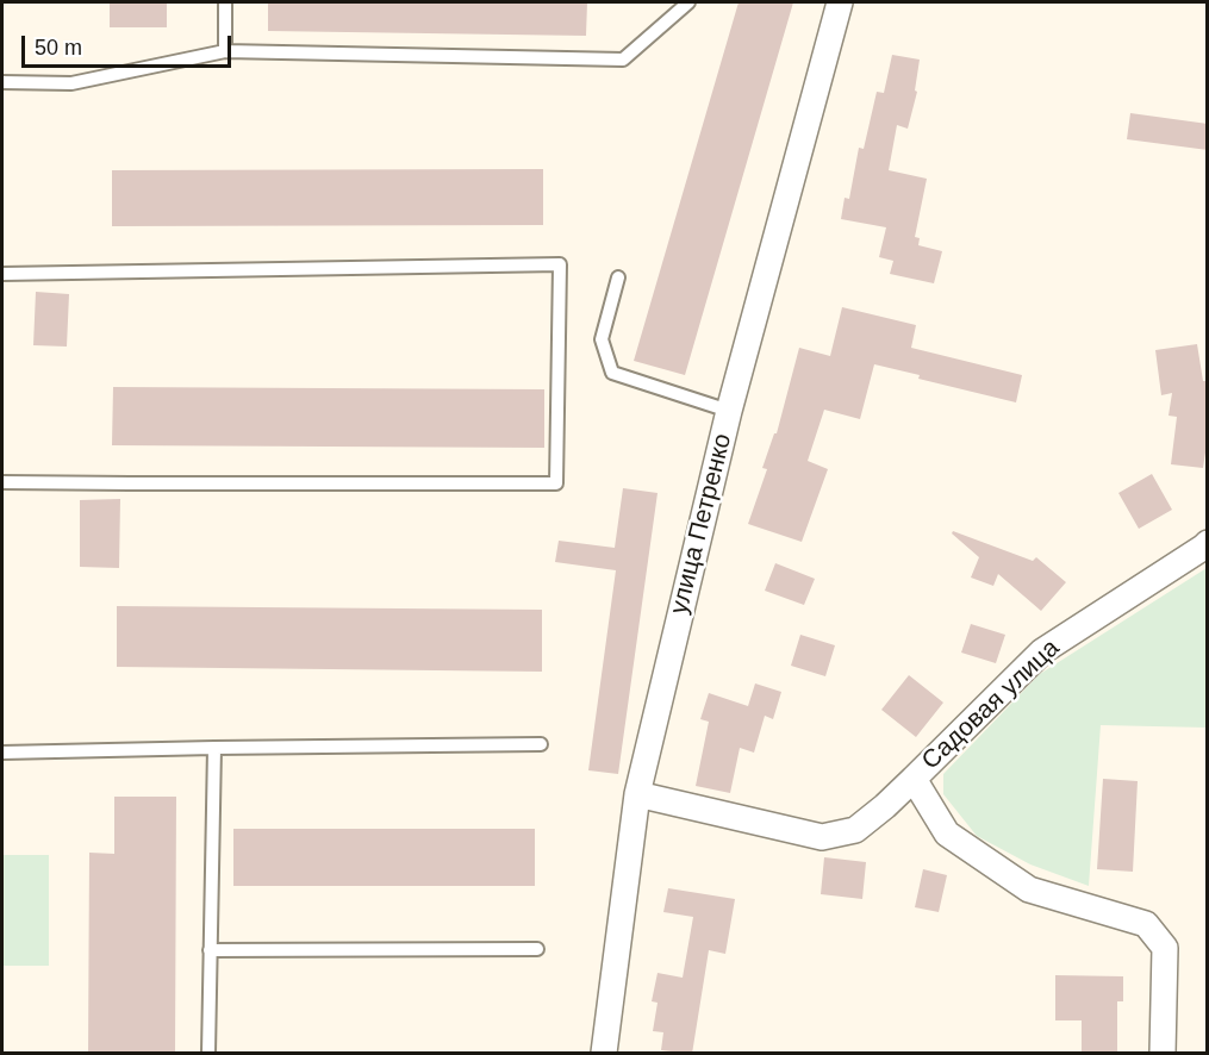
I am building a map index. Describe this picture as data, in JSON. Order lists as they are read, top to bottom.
{
  "streets": {
    "street": ["улица Петренко", "Садовая улица"]
  },
  "scale_bar": "50 m"
}
